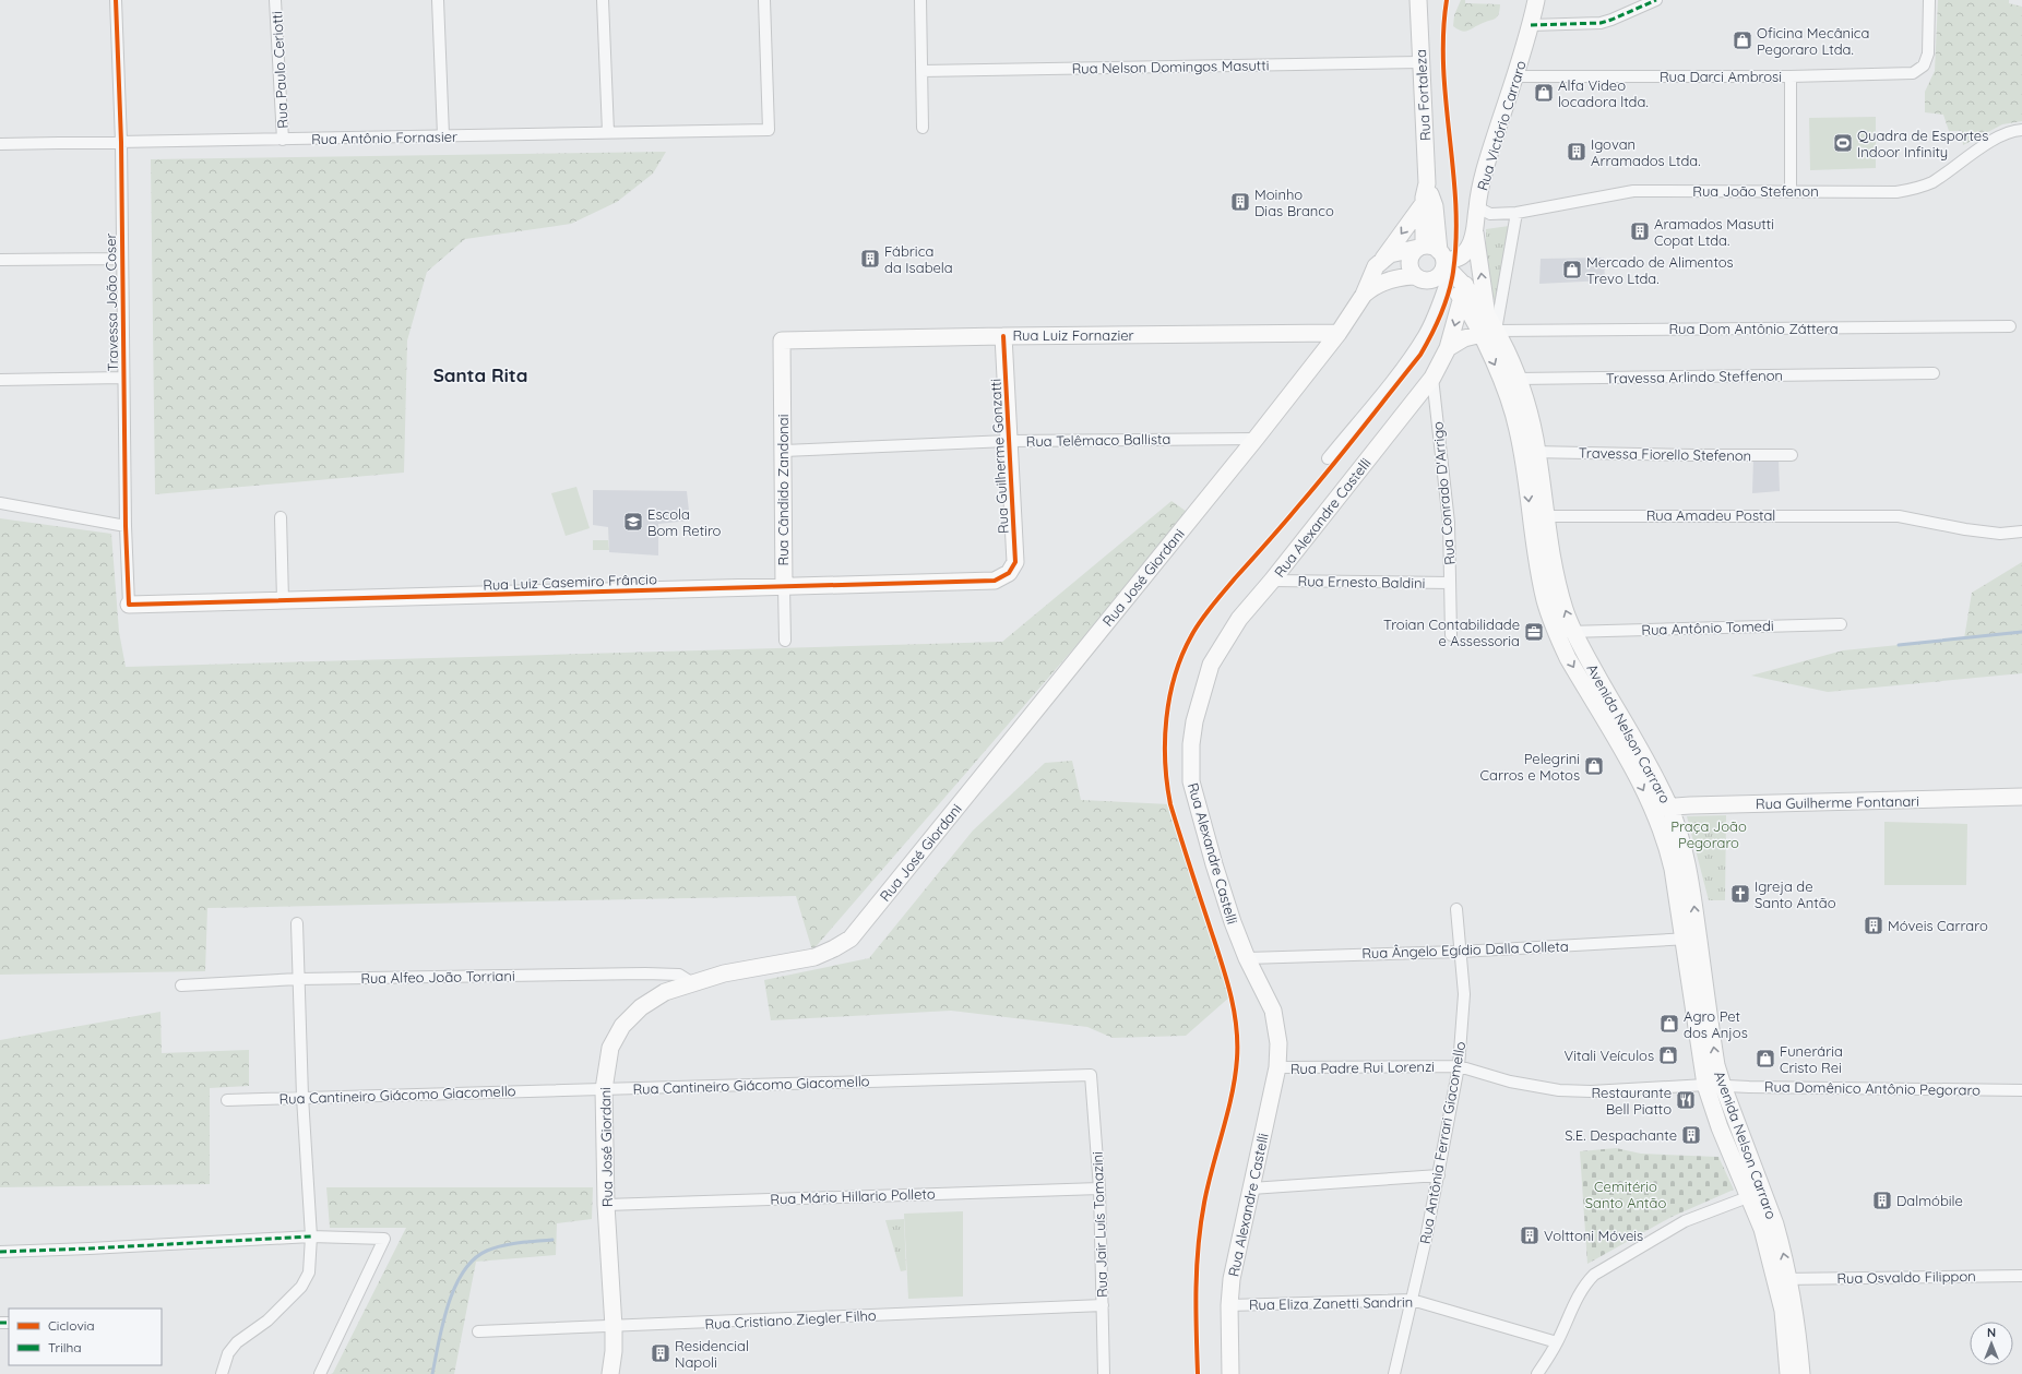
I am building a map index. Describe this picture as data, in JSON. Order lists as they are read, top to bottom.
{
  "streets": {
    "street": [
      "Rua Nelson Domingos Masutti",
      "Rua Paulo Ceriotti",
      "Rua Darci Ambrosi",
      "Rua Fortaleza",
      "Rua Victório Carraro",
      "Rua Antônio Fornasier",
      "Rua João Stefenon",
      "Travessa João Coser",
      "Rua Dom Antônio Záttera",
      "Rua Luiz Fornazier",
      "Travessa Arlindo Steffenon",
      "Rua Telêmaco Ballista",
      "Travessa Fiorello Stefenon",
      "Rua Guilherme Gonzatti",
      "Rua Cândido Zandonai",
      "Rua Conrado D'Arrigo",
      "Rua Amadeu Postal",
      "Rua Alexandre Castelli",
      "Rua José Giordani",
      "Rua Luiz Casemiro Frâncio",
      "Rua Ernesto Baldini",
      "Rua Antônio Tomedi",
      "Avenida Nelson Carraro",
      "Rua Guilherme Fontanari",
      "Rua Ângelo Egídio Dalla Colleta",
      "Rua Alfeo João Torriani",
      "Rua Padre Rui Lorenzi",
      "Rua Cantineiro Giácomo Giacomello",
      "Rua Domênico Antônio Pegoraro",
      "Rua Antônia Ferrari Giacomello",
      "Rua Mário Hillario Polleto",
      "Rua Jair Luís Tomazini",
      "Rua Osvaldo Filippon",
      "Rua Eliza Zanetti Sandrin",
      "Rua Cristiano Ziegler Filho"
    ]
  },
  "crossings": [
    ["Rua Nelson Domingos Masutti", "Rua Fortaleza"],
    ["Rua Paulo Ceriotti", "Rua Antônio Fornasier"],
    ["Rua Darci Ambrosi", "Rua Victório Carraro"],
    ["Rua Fortaleza", "Rua Victório Carraro"],
    ["Rua Fortaleza", "Rua José Giordani"],
    ["Rua Fortaleza", "Avenida Nelson Carraro"],
    ["Rua Victório Carraro", "Rua João Stefenon"],
    ["Rua Victório Carraro", "Rua José Giordani"],
    ["Rua Victório Carraro", "Avenida Nelson Carraro"],
    ["Rua Antônio Fornasier", "Travessa João Coser"],
    ["Travessa João Coser", "Rua Luiz Casemiro Frâncio"],
    ["Rua Dom Antônio Záttera", "Avenida Nelson Carraro"],
    ["Rua Luiz Fornazier", "Rua Guilherme Gonzatti"],
    ["Rua Luiz Fornazier", "Rua Cândido Zandonai"],
    ["Rua Luiz Fornazier", "Rua José Giordani"],
    ["Travessa Arlindo Steffenon", "Avenida Nelson Carraro"],
    ["Rua Telêmaco Ballista", "Rua Guilherme Gonzatti"],
    ["Rua Telêmaco Ballista", "Rua Cândido Zandonai"],
    ["Rua Telêmaco Ballista", "Rua José Giordani"],
    ["Travessa Fiorello Stefenon", "Avenida Nelson Carraro"],
    ["Rua Guilherme Gonzatti", "Rua Luiz Casemiro Frâncio"],
    ["Rua Cândido Zandonai", "Rua Luiz Casemiro Frâncio"],
    ["Rua Conrado D'Arrigo", "Rua Alexandre Castelli"],
    ["Rua Conrado D'Arrigo", "Rua Ernesto Baldini"],
    ["Rua Amadeu Postal", "Avenida Nelson Carraro"],
    ["Rua Alexandre Castelli", "Rua Ernesto Baldini"],
    ["Rua Alexandre Castelli", "Avenida Nelson Carraro"],
    ["Rua Alexandre Castelli", "Rua Ângelo Egídio Dalla Colleta"],
    ["Rua Alexandre Castelli", "Rua Padre Rui Lorenzi"],
    ["Rua Alexandre Castelli", "Rua Eliza Zanetti Sandrin"],
    ["Rua José Giordani", "Avenida Nelson Carraro"],
    ["Rua José Giordani", "Rua Alfeo João Torriani"],
    ["Rua José Giordani", "Rua Cantineiro Giácomo Giacomello"],
    ["Rua José Giordani", "Rua Mário Hillario Polleto"],
    ["Rua José Giordani", "Rua Cristiano Ziegler Filho"],
    ["Rua Antônio Tomedi", "Avenida Nelson Carraro"],
    ["Avenida Nelson Carraro", "Rua Guilherme Fontanari"],
    ["Avenida Nelson Carraro", "Rua Ângelo Egídio Dalla Colleta"],
    ["Avenida Nelson Carraro", "Rua Padre Rui Lorenzi"],
    ["Avenida Nelson Carraro", "Rua Domênico Antônio Pegoraro"],
    ["Avenida Nelson Carraro", "Rua Osvaldo Filippon"],
    ["Rua Ângelo Egídio Dalla Colleta", "Rua Antônia Ferrari Giacomello"],
    ["Rua Padre Rui Lorenzi", "Rua Domênico Antônio Pegoraro"],
    ["Rua Padre Rui Lorenzi", "Rua Antônia Ferrari Giacomello"],
    ["Rua Cantineiro Giácomo Giacomello", "Rua Jair Luís Tomazini"],
    ["Rua Antônia Ferrari Giacomello", "Rua Eliza Zanetti Sandrin"],
    ["Rua Mário Hillario Polleto", "Rua Jair Luís Tomazini"],
    ["Rua Jair Luís Tomazini", "Rua Cristiano Ziegler Filho"]
  ],
  "districts": ["Santa Rita"],
  "parks": ["Praça João Pegoraro", "Cemitério Santo Antão"],
  "places": {
    "shop": [
      "Oficina Mecânica Pegoraro Ltda.",
      "Alfa Video locadora ltda.",
      "Mercado de Alimentos Trevo Ltda.",
      "Pelegrini Carros e Motos",
      "Agro Pet dos Anjos",
      "Vitali Veículos",
      "Funerária Cristo Rei"
    ],
    "sports": ["Quadra de Esportes Indoor Infinity"],
    "building": [
      "Igovan Arramados Ltda.",
      "Moinho Dias Branco",
      "Aramados Masutti Copat Ltda.",
      "Fábrica da Isabela",
      "Móveis Carraro",
      "S.E. Despachante",
      "Dalmóbile",
      "Volttoni Móveis",
      "Residencial Napoli"
    ],
    "school or university": ["Escola Bom Retiro"],
    "office": ["Troian Contabilidade e Assessoria"],
    "church": ["Igreja de Santo Antão"],
    "restaurant": ["Restaurante Bell Piatto"]
  },
  "legend": ["Ciclovia", "Trilha"],
  "north": "top"
}
